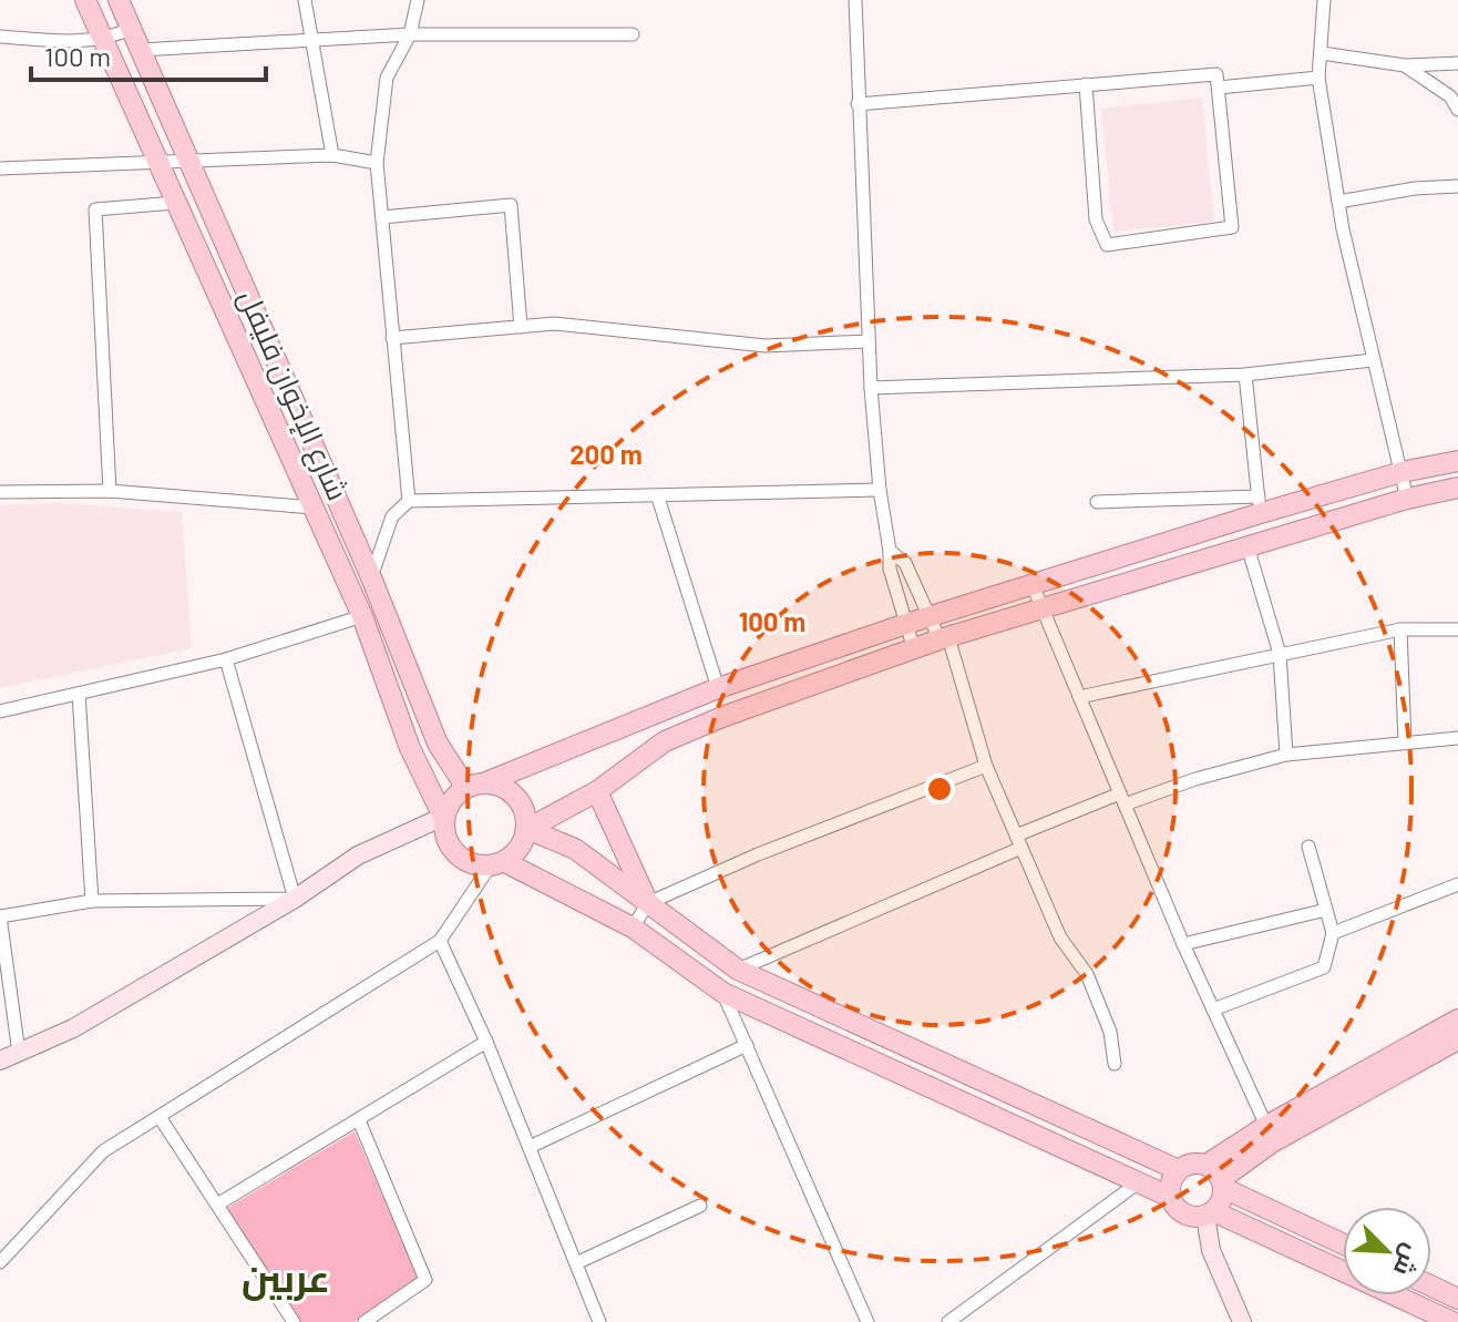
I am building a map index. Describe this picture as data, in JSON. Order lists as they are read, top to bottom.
{
  "streets": {
    "main road": ["شارع الإخوان فليفل"]
  },
  "districts": ["عربين"],
  "scale_bar": "100 m",
  "north": "bottom right",
  "rings": ["200 m", "100 m"]
}
